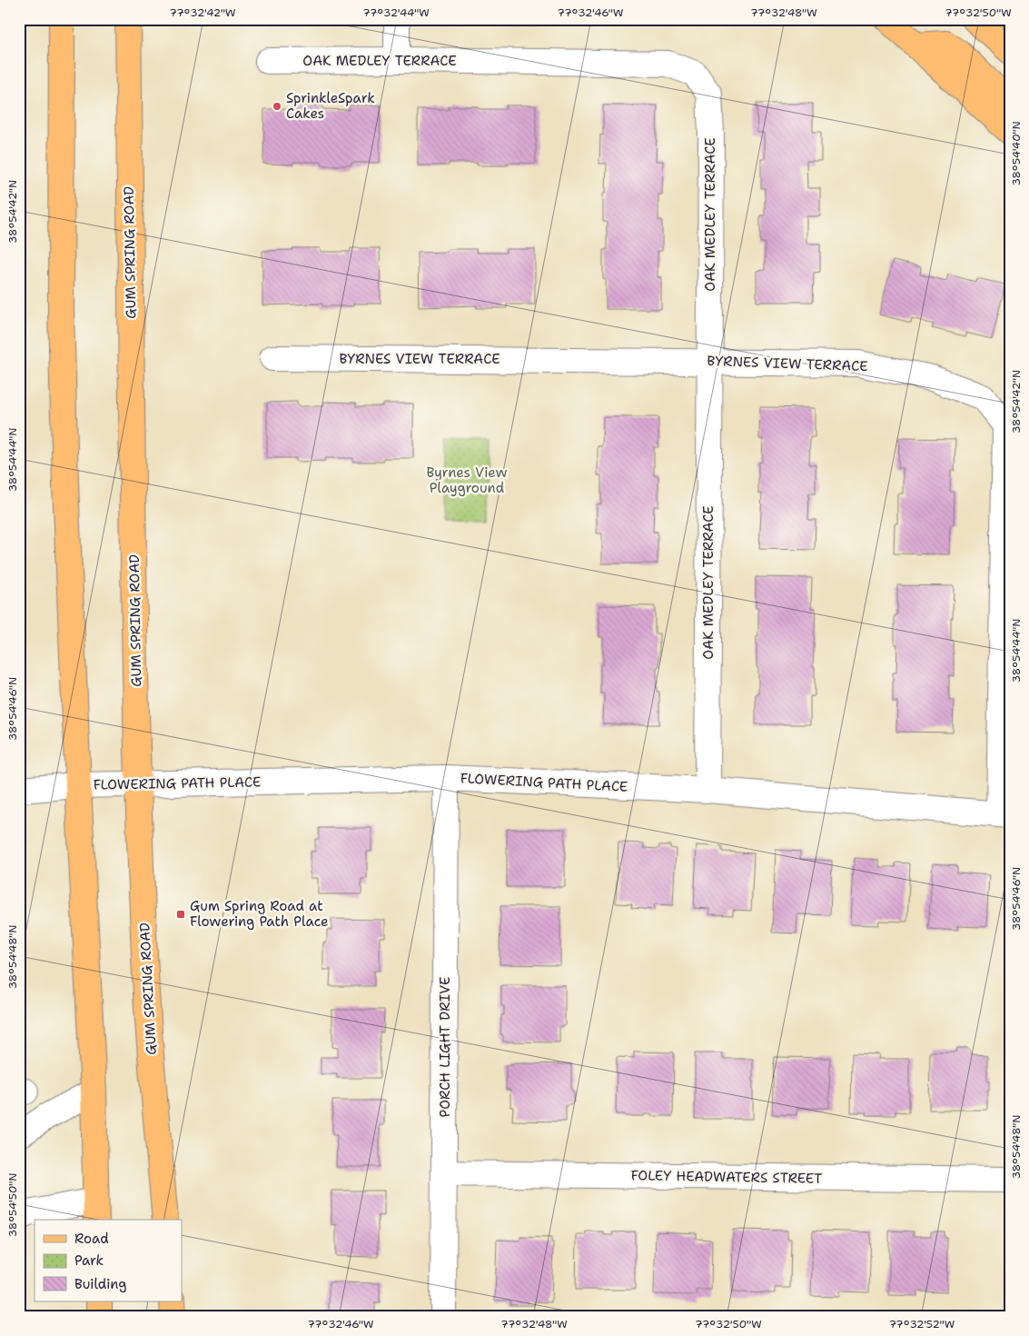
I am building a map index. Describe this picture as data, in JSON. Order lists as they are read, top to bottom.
{
  "streets": {
    "main road": ["GUM SPRING ROAD"],
    "street": [
      "OAK MEDLEY TERRACE",
      "BYRNES VIEW TERRACE",
      "FLOWERING PATH PLACE",
      "PORCH LIGHT DRIVE",
      "FOLEY HEADWATERS STREET"
    ]
  },
  "crossings": [
    ["OAK MEDLEY TERRACE", "BYRNES VIEW TERRACE"],
    ["OAK MEDLEY TERRACE", "FLOWERING PATH PLACE"],
    ["GUM SPRING ROAD", "FLOWERING PATH PLACE"],
    ["BYRNES VIEW TERRACE", "FLOWERING PATH PLACE"],
    ["FLOWERING PATH PLACE", "PORCH LIGHT DRIVE"],
    ["PORCH LIGHT DRIVE", "FOLEY HEADWATERS STREET"]
  ],
  "parks": ["Byrnes View Playground"],
  "places": {
    "other": ["SprinkleSpark Cakes"],
    "transit": ["Gum Spring Road at Flowering Path Place"]
  },
  "legend": ["Road", "Park", "Building"],
  "coordinates": [
    "77°32'42\"W",
    "77°32'44\"W",
    "77°32'46\"W",
    "77°32'48\"W",
    "77°32'50\"W",
    "38°54'40\"N",
    "38°54'42\"N",
    "38°54'44\"N",
    "38°54'46\"N",
    "38°54'48\"N",
    "38°54'50\"N",
    "77°32'52\"W"
  ]
}
